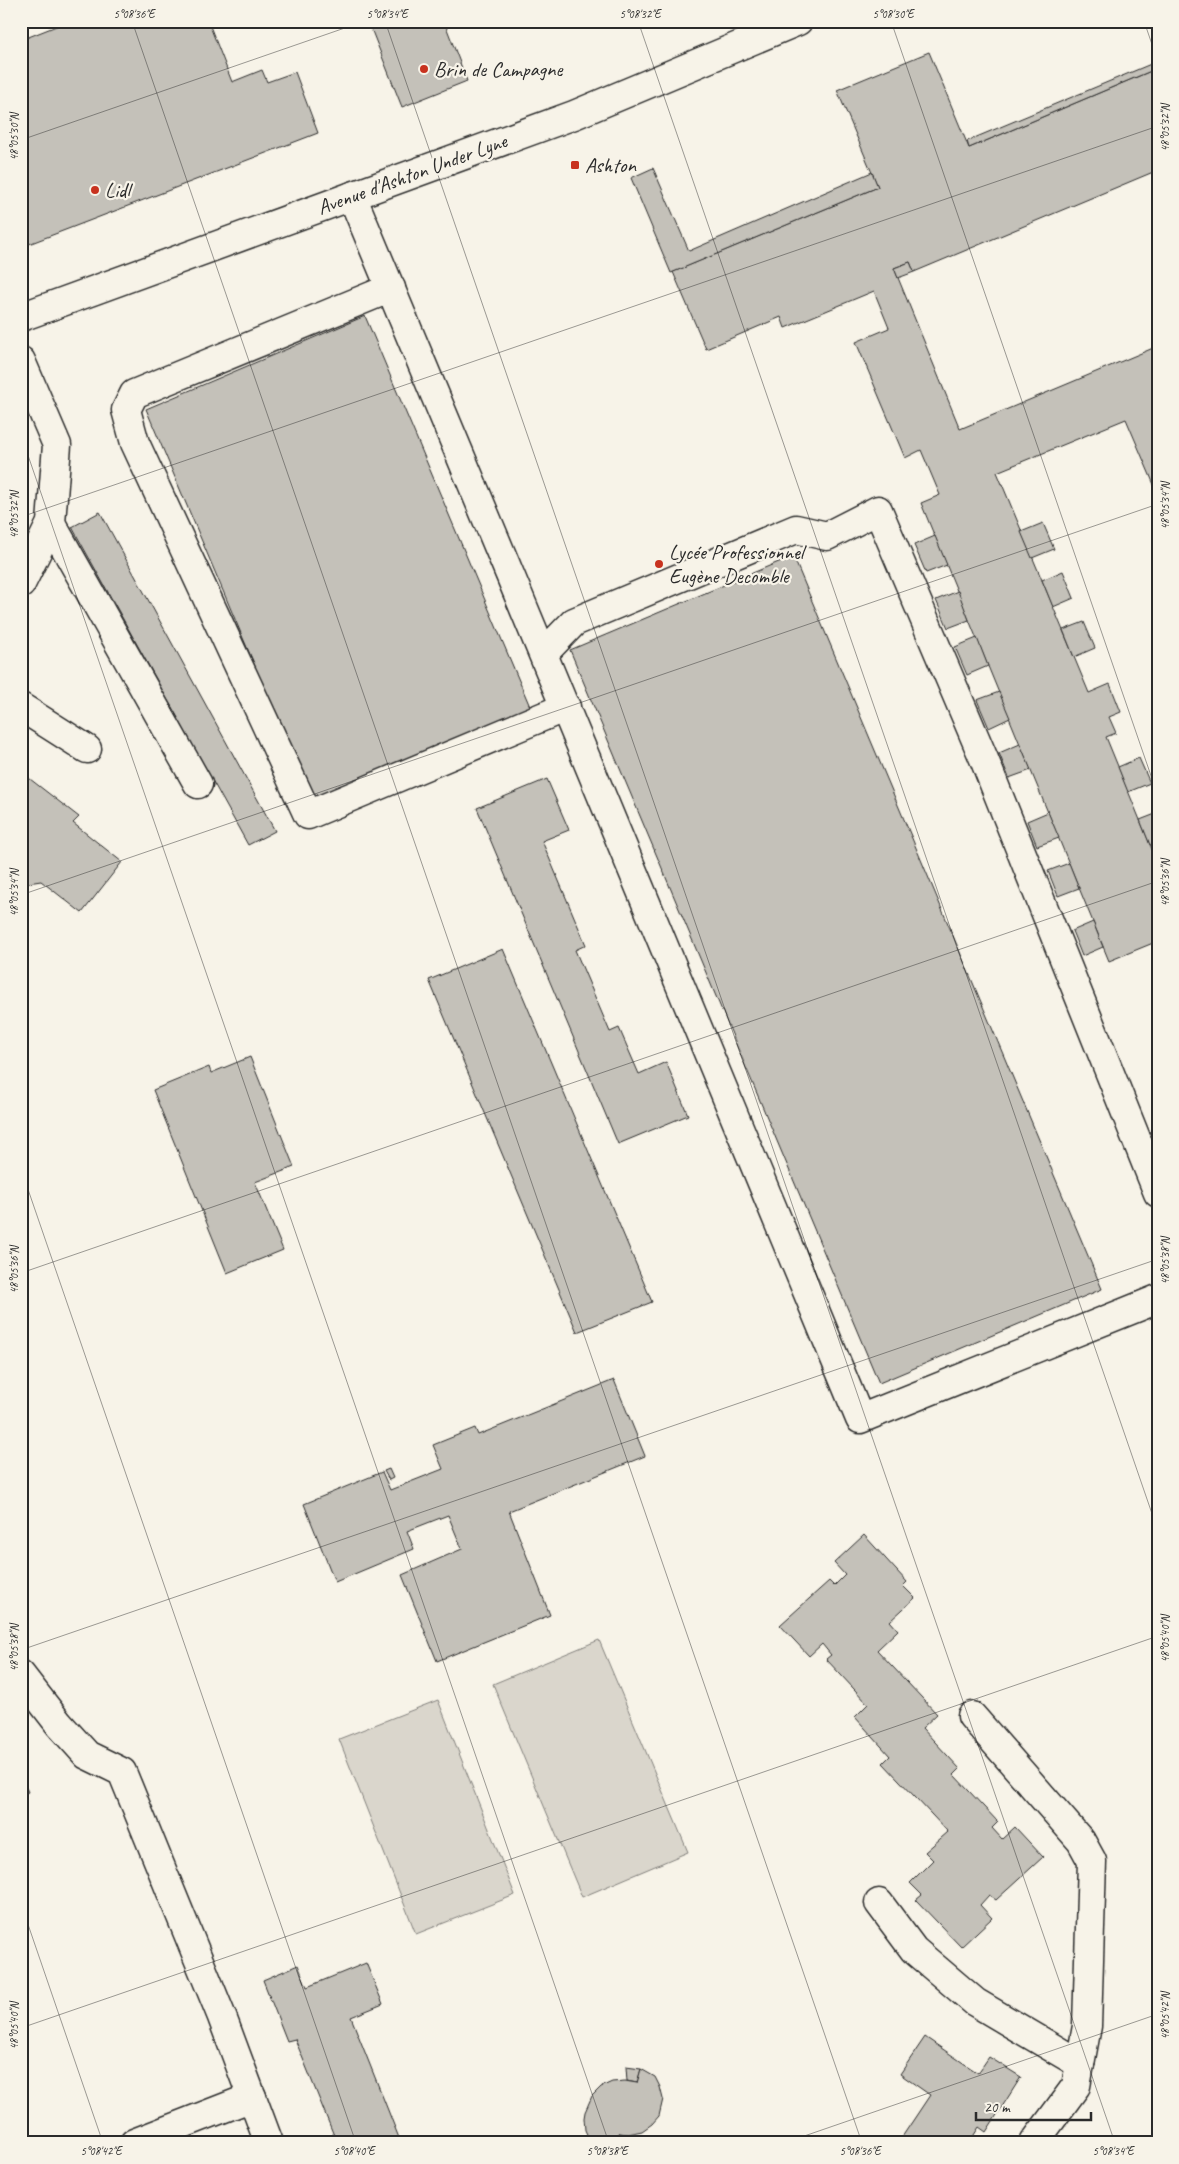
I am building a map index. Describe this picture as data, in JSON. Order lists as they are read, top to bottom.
{
  "streets": {
    "street": ["Avenue d'Ashton Under Lyne"]
  },
  "places": {
    "other": ["Brin de Campagne", "Lidl", "Lycée Professionnel Eugène Decomble"],
    "transit": ["Ashton"]
  },
  "scale_bar": "20 m",
  "coordinates": [
    "5°08'36\"E",
    "5°08'34\"E",
    "5°08'32\"E",
    "5°08'30\"E",
    "48°05'32\"N",
    "48°05'30\"N",
    "48°05'34\"N",
    "48°05'36\"N",
    "48°05'38\"N",
    "48°05'40\"N",
    "48°05'42\"N",
    "5°08'42\"E",
    "5°08'40\"E",
    "5°08'38\"E"
  ]
}
